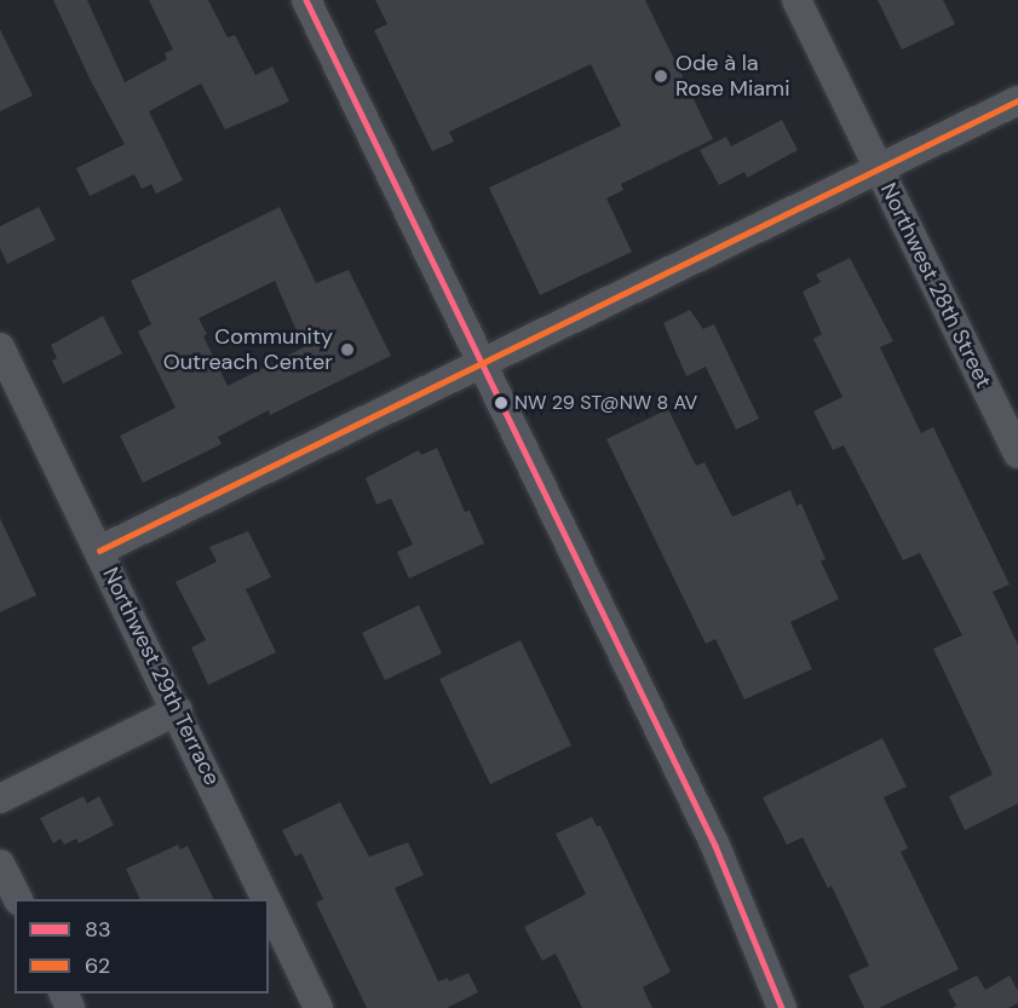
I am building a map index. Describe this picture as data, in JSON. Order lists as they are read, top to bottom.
{
  "streets": {
    "street": ["Northwest 28th Street", "Northwest 29th Terrace"]
  },
  "places": ["Ode à la Rose Miami", "Community Outreach Center", "NW 29 ST@NW 8 AV"],
  "lines": ["transit line 83", "transit line 62"],
  "legend": ["83", "62"]
}
